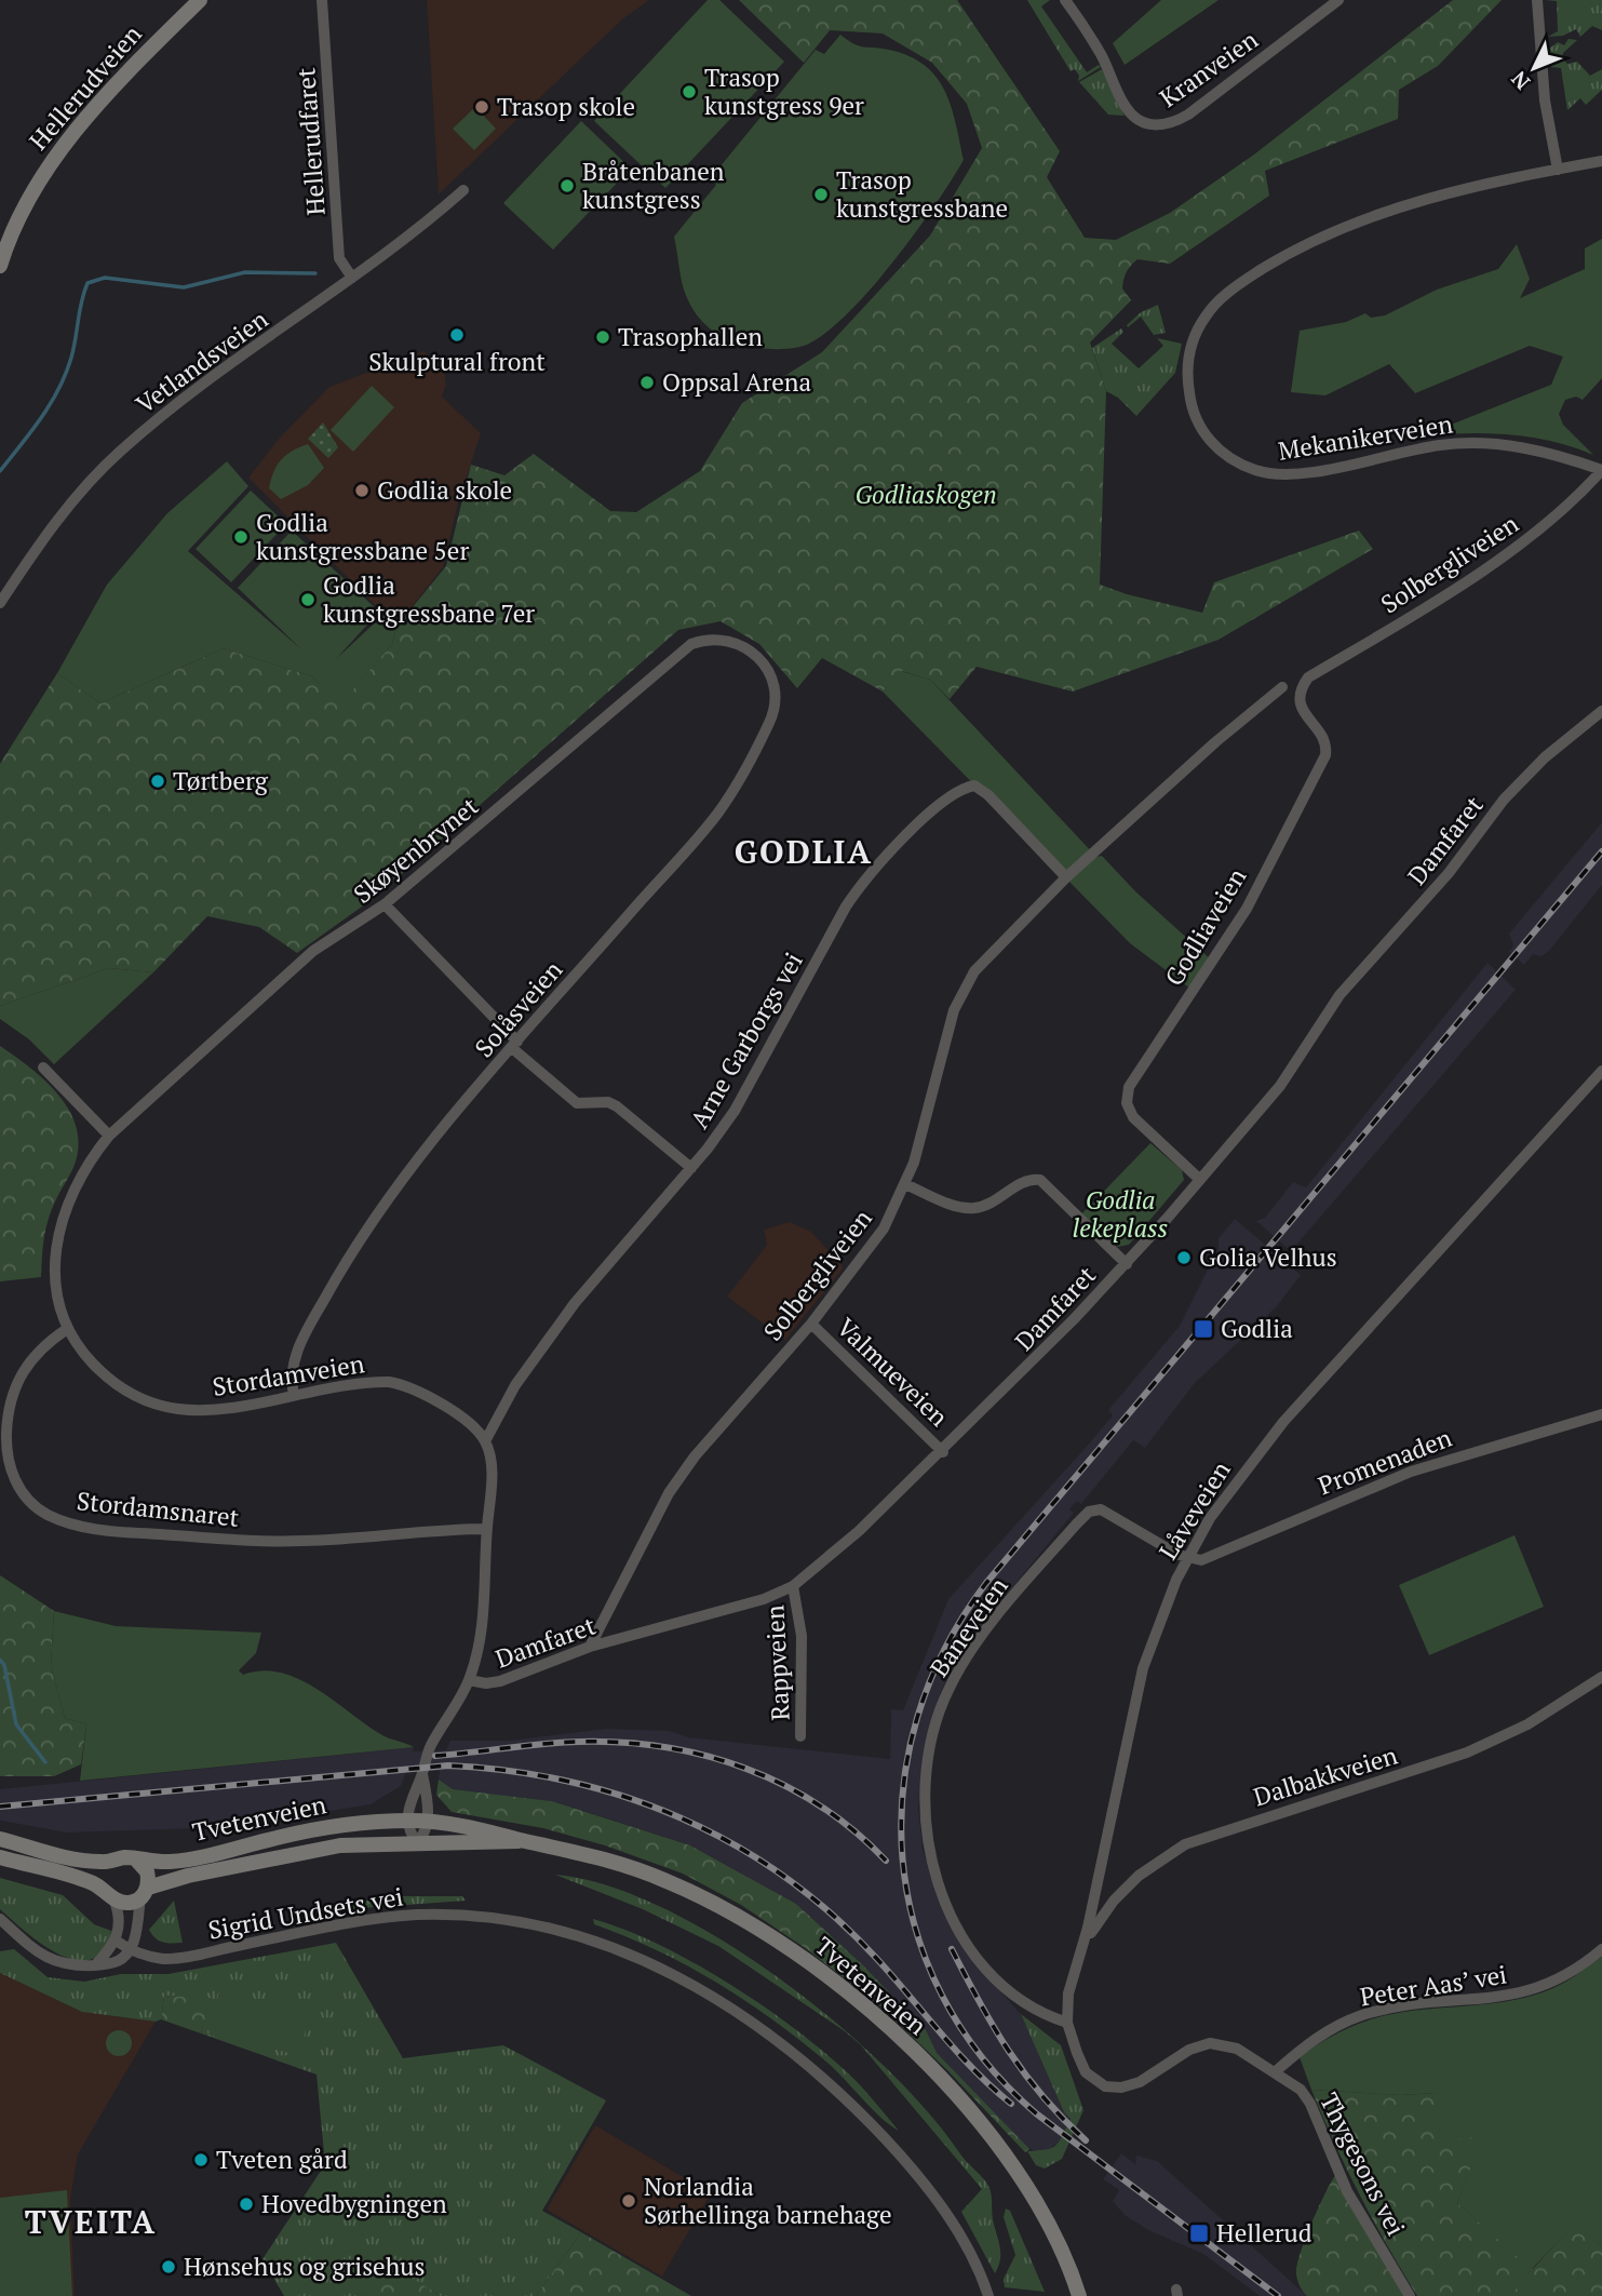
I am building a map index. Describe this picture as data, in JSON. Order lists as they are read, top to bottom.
{
  "streets": {
    "main road": ["Hellerudveien", "Tvetenveien"],
    "street": [
      "Kranveien",
      "Hellerudfaret",
      "Vetlandsveien",
      "Mekanikerveien",
      "Solbergliveien",
      "Damfaret",
      "Skøyenbrynet",
      "Godliaveien",
      "Solåsveien",
      "Arne Garborgs vei",
      "Valmueveien",
      "Stordamveien",
      "Promenaden",
      "Stordamsnaret",
      "Låveveien",
      "Baneveien",
      "Rappveien",
      "Dalbakkveien",
      "Sigrid Undsets vei",
      "Peter Aas’ vei",
      "Thygesons vei"
    ]
  },
  "crossings": [
    ["Hellerudfaret", "Vetlandsveien"],
    ["Mekanikerveien", "Solbergliveien"],
    ["Solbergliveien", "Damfaret"],
    ["Solbergliveien", "Godliaveien"],
    ["Solbergliveien", "Arne Garborgs vei"],
    ["Solbergliveien", "Valmueveien"],
    ["Damfaret", "Godliaveien"],
    ["Damfaret", "Valmueveien"],
    ["Damfaret", "Rappveien"],
    ["Skøyenbrynet", "Solåsveien"],
    ["Skøyenbrynet", "Stordamveien"],
    ["Solåsveien", "Stordamveien"],
    ["Arne Garborgs vei", "Stordamveien"],
    ["Stordamveien", "Stordamsnaret"],
    ["Promenaden", "Låveveien"],
    ["Promenaden", "Baneveien"],
    ["Låveveien", "Baneveien"],
    ["Låveveien", "Dalbakkveien"],
    ["Låveveien", "Thygesons vei"],
    ["Peter Aas’ vei", "Thygesons vei"]
  ],
  "districts": ["GODLIA", "TVEITA"],
  "parks": ["Godliaskogen", "Godlia lekeplass"],
  "places": {
    "other": [
      "Trasop kunstgress 9er",
      "Trasop skole",
      "Bråtenbanen kunstgress",
      "Trasop kunstgressbane",
      "Skulptural front",
      "Trasophallen",
      "Oppsal Arena",
      "Godlia skole",
      "Godlia kunstgressbane 5er",
      "Godlia kunstgressbane 7er",
      "Tørtberg",
      "Golia Velhus",
      "Tveten gård",
      "Norlandia Sørhellinga barnehage",
      "Hovedbygningen",
      "Hønsehus og grisehus"
    ],
    "transit": ["Godlia", "Hellerud"]
  },
  "north": "bottom left"
}
